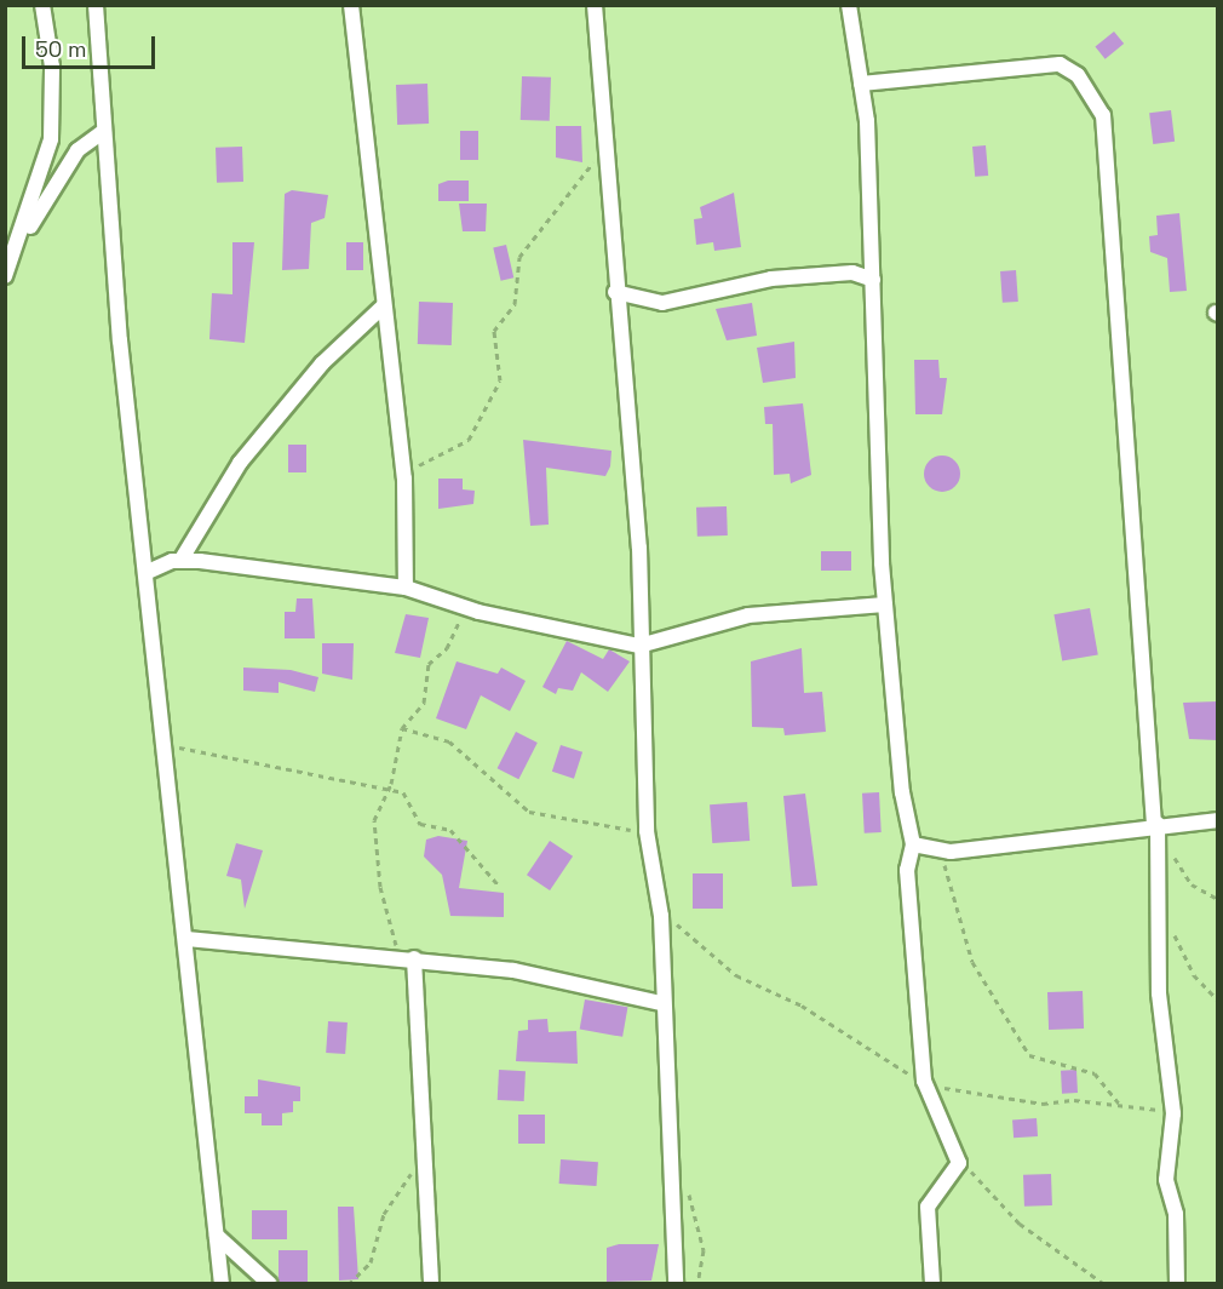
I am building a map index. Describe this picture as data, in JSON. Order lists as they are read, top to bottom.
{
  "scale_bar": "50 m"
}
